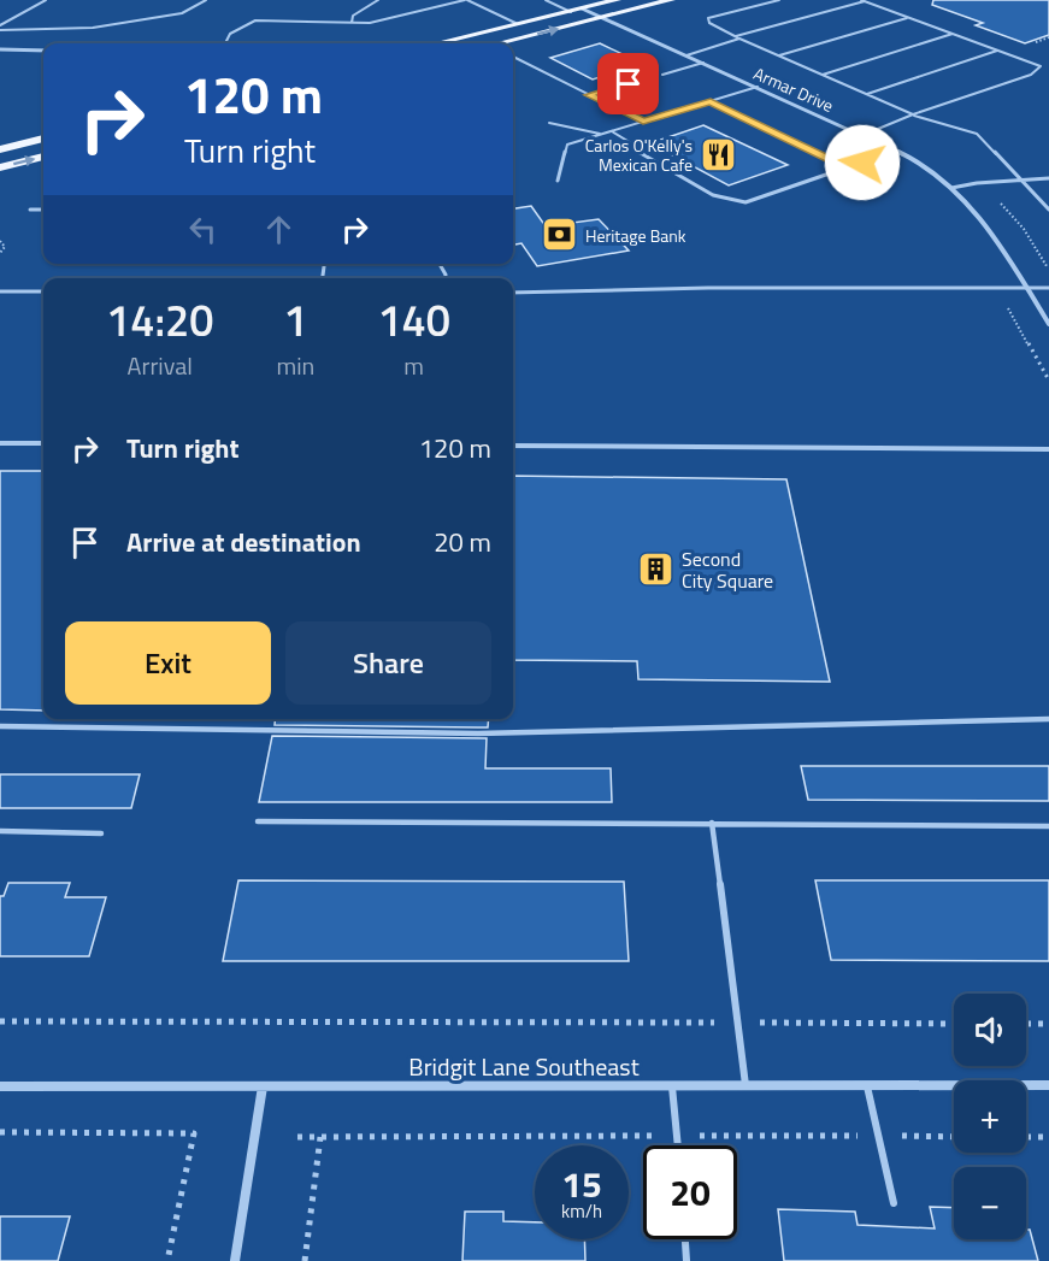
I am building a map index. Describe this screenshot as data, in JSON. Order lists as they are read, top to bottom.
{
  "streets": {
    "street": ["Armar Drive", "Bridgit Lane Southeast"]
  },
  "places": {
    "restaurant": ["Carlos O'Kelly's Mexican Cafe"],
    "bank": ["Heritage Bank"],
    "building": ["Second City Square"]
  },
  "page": {
    "turn": ["120 m", "Turn right"],
    "eta": [
      "14:20",
      "Arrival",
      "1",
      "min",
      "140",
      "m"
    ],
    "list": [
      {
        "name": "Turn right",
        "value": "120 m"
      },
      {
        "name": "Arrive at destination",
        "value": "20 m"
      }
    ],
    "buttons": ["Exit", "Share"],
    "map_buttons": ["+", "−"],
    "speed": "15 km/h",
    "limit": "20"
  }
}
